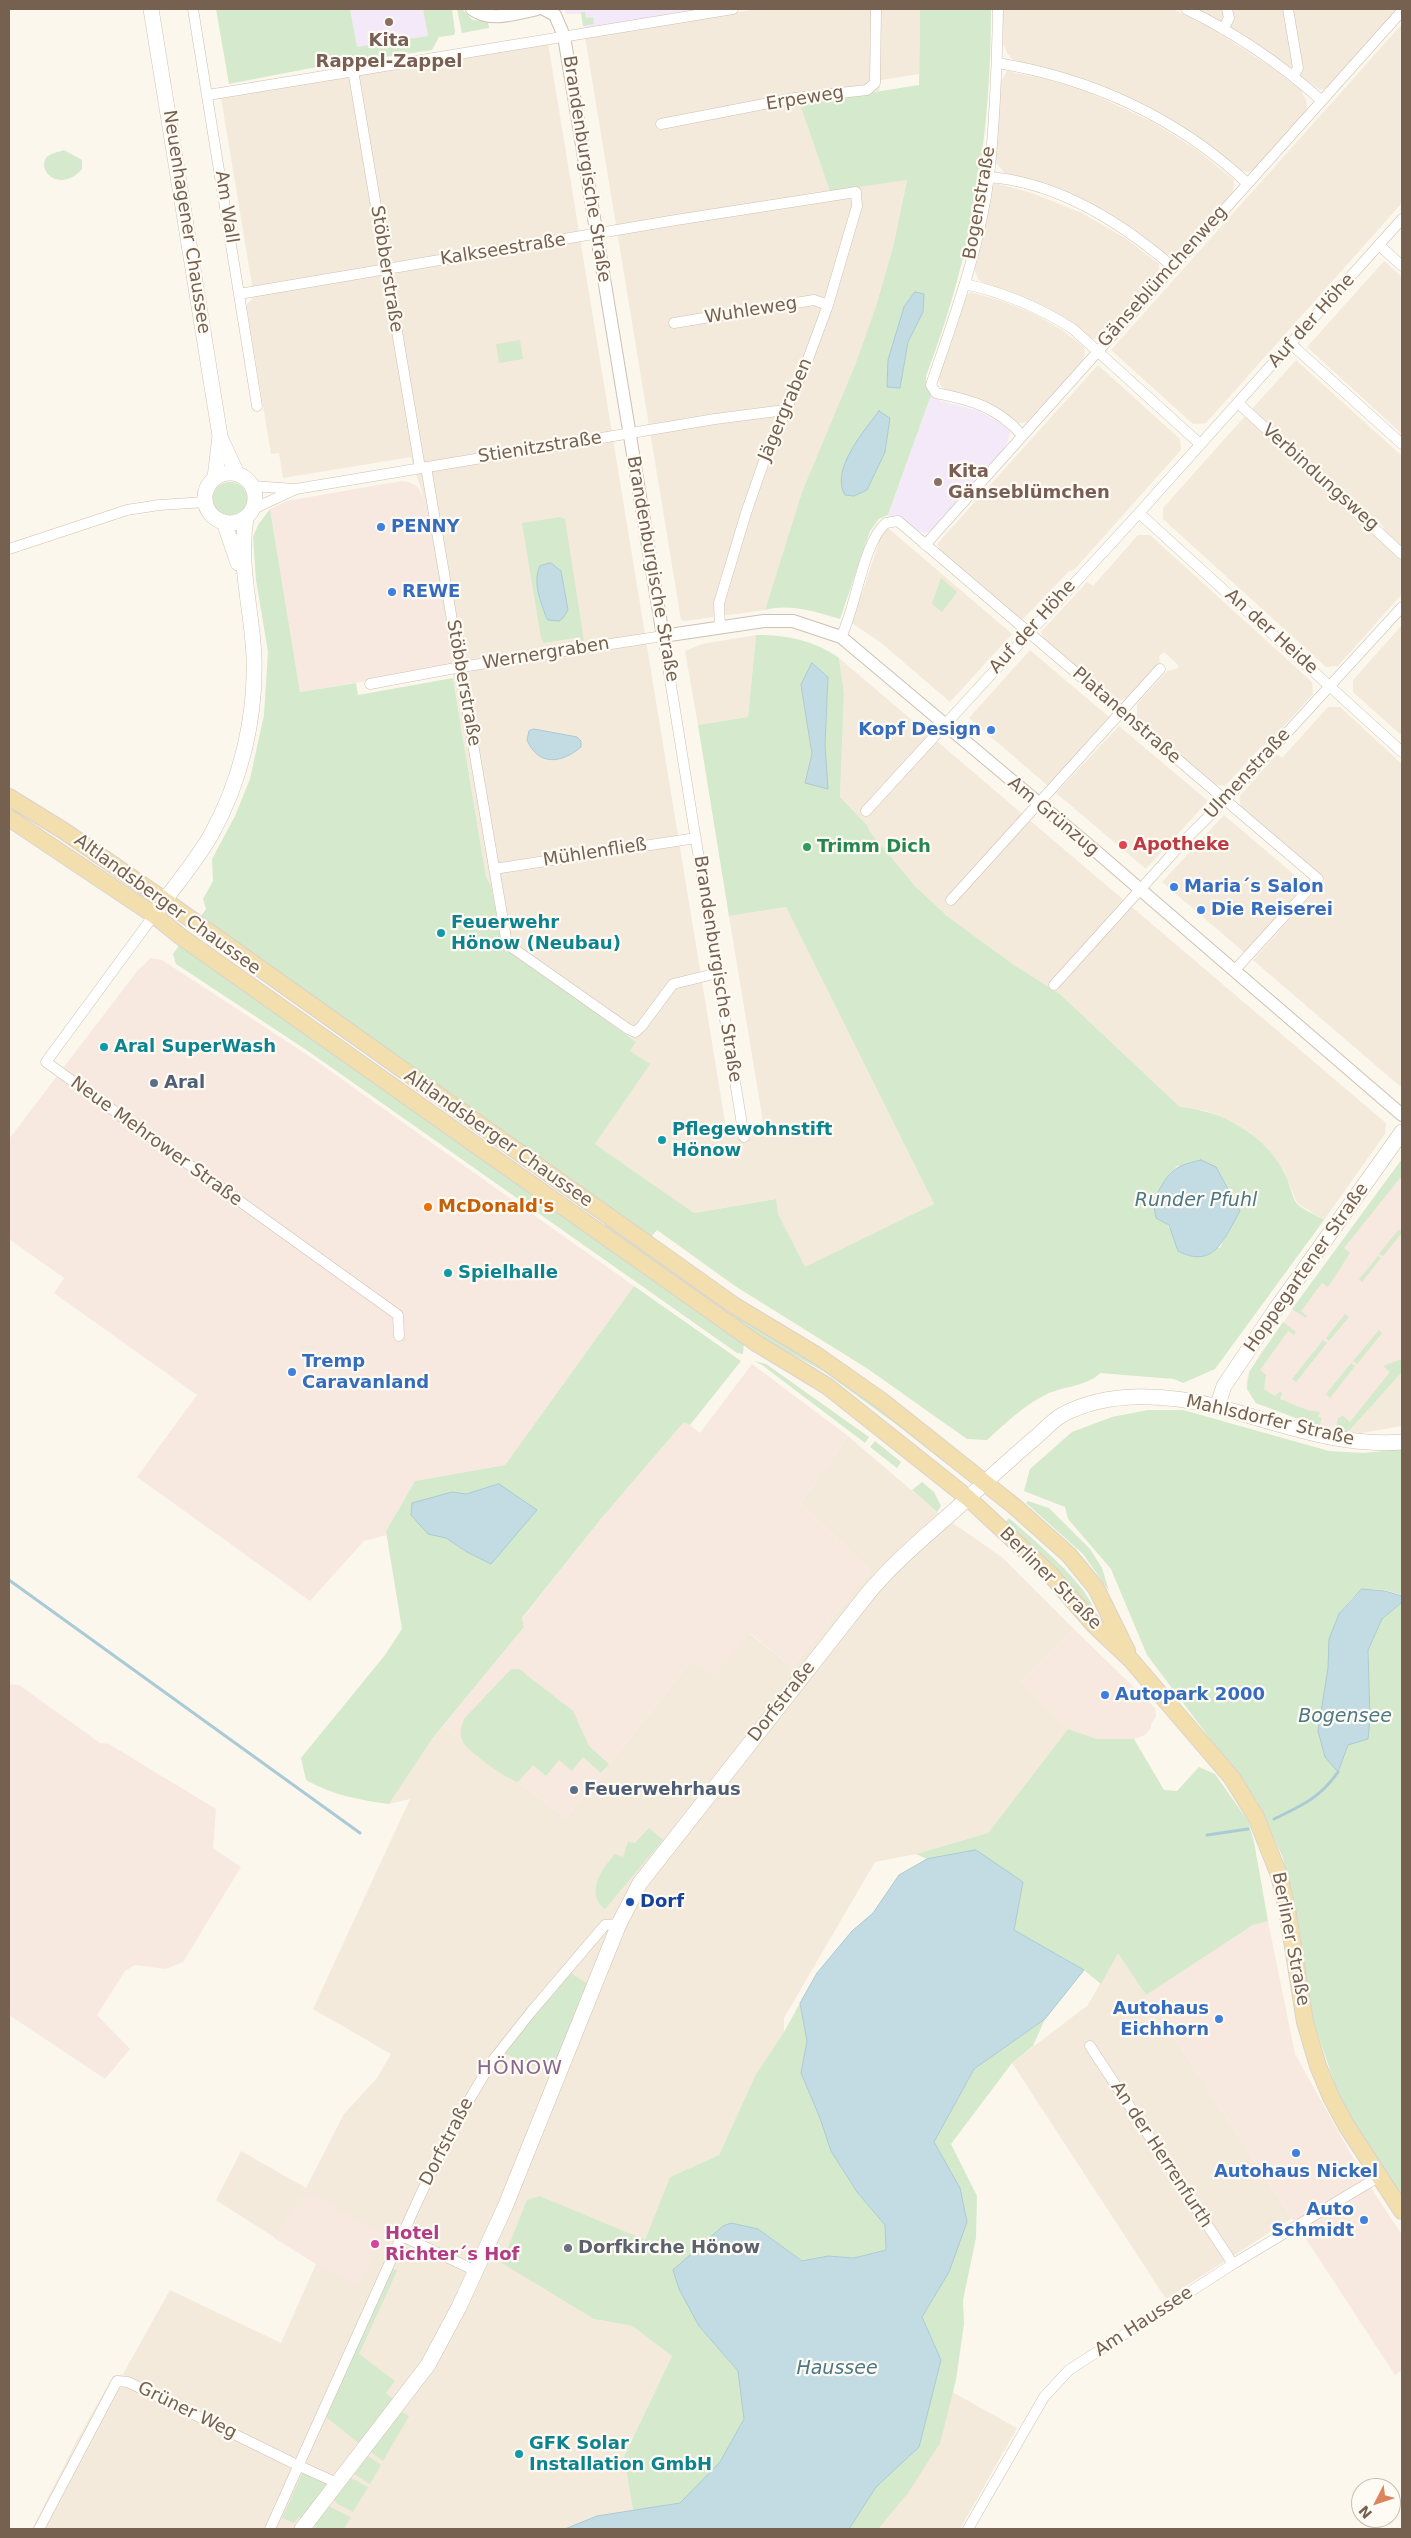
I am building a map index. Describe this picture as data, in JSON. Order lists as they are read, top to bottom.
{
  "streets": {
    "main road": [
      "Neuenhagener Chaussee",
      "Altlandsberger Chaussee",
      "Hoppegartener Straße",
      "Mahlsdorfer Straße",
      "Berliner Straße",
      "Dorfstraße"
    ],
    "street": [
      "Erpeweg",
      "Brandenburgische Straße",
      "Bogenstraße",
      "Am Wall",
      "Kalkseestraße",
      "Stöbberstraße",
      "Gänseblümchenweg",
      "Wuhleweg",
      "Auf der Höhe",
      "Jägergraben",
      "Stienitzstraße",
      "Verbindungsweg",
      "An der Heide",
      "Wernergraben",
      "Platanenstraße",
      "Ulmenstraße",
      "Am Grünzug",
      "Mühlenfließ",
      "Neue Mehrower Straße",
      "An der Herrenfurth",
      "Am Haussee",
      "Grüner Weg"
    ]
  },
  "crossings": [
    ["Brandenburgische Straße", "Kalkseestraße"],
    ["Brandenburgische Straße", "Stöbberstraße"],
    ["Brandenburgische Straße", "Stienitzstraße"],
    ["Brandenburgische Straße", "Wernergraben"],
    ["Brandenburgische Straße", "Am Grünzug"],
    ["Brandenburgische Straße", "Mühlenfließ"],
    ["Bogenstraße", "Gänseblümchenweg"],
    ["Am Wall", "Kalkseestraße"],
    ["Neuenhagener Chaussee", "Stienitzstraße"],
    ["Kalkseestraße", "Stöbberstraße"],
    ["Kalkseestraße", "Jägergraben"],
    ["Stöbberstraße", "Stienitzstraße"],
    ["Stöbberstraße", "Wernergraben"],
    ["Stöbberstraße", "Mühlenfließ"],
    ["Gänseblümchenweg", "Platanenstraße"],
    ["Wuhleweg", "Jägergraben"],
    ["Auf der Höhe", "Verbindungsweg"],
    ["Auf der Höhe", "An der Heide"],
    ["Auf der Höhe", "Platanenstraße"],
    ["Auf der Höhe", "Am Grünzug"],
    ["Jägergraben", "Stienitzstraße"],
    ["Jägergraben", "Am Grünzug"],
    ["An der Heide", "Ulmenstraße"],
    ["Wernergraben", "Am Grünzug"],
    ["Platanenstraße", "Ulmenstraße"],
    ["Platanenstraße", "Am Grünzug"],
    ["Ulmenstraße", "Am Grünzug"],
    ["Altlandsberger Chaussee", "Neue Mehrower Straße"],
    ["Altlandsberger Chaussee", "Mahlsdorfer Straße"],
    ["Altlandsberger Chaussee", "Berliner Straße"],
    ["Altlandsberger Chaussee", "Dorfstraße"],
    ["Hoppegartener Straße", "Mahlsdorfer Straße"],
    ["Mahlsdorfer Straße", "Berliner Straße"],
    ["Mahlsdorfer Straße", "Dorfstraße"],
    ["Berliner Straße", "Dorfstraße"],
    ["Berliner Straße", "Am Haussee"],
    ["Dorfstraße", "Grüner Weg"],
    ["An der Herrenfurth", "Am Haussee"]
  ],
  "districts": ["HÖNOW"],
  "water": ["Runder Pfuhl", "Bogensee", "Haussee"],
  "places": [
    "Kita Rappel-Zappel",
    "Kita Gänseblümchen",
    "PENNY",
    "REWE",
    "Kopf Design",
    "Apotheke",
    "Trimm Dich",
    "Maria´s Salon",
    "Die Reiserei",
    "Feuerwehr Hönow (Neubau)",
    "Aral SuperWash",
    "Aral",
    "Pflegewohnstift Hönow",
    "McDonald's",
    "Spielhalle",
    "Tremp Caravanland",
    "Autopark 2000",
    "Feuerwehrhaus",
    "Dorf",
    "Autohaus Eichhorn",
    "Autohaus Nickel",
    "Auto Schmidt",
    "Hotel Richter´s Hof",
    "Dorfkirche Hönow",
    "GFK Solar Installation GmbH"
  ],
  "north": "bottom left"
}
